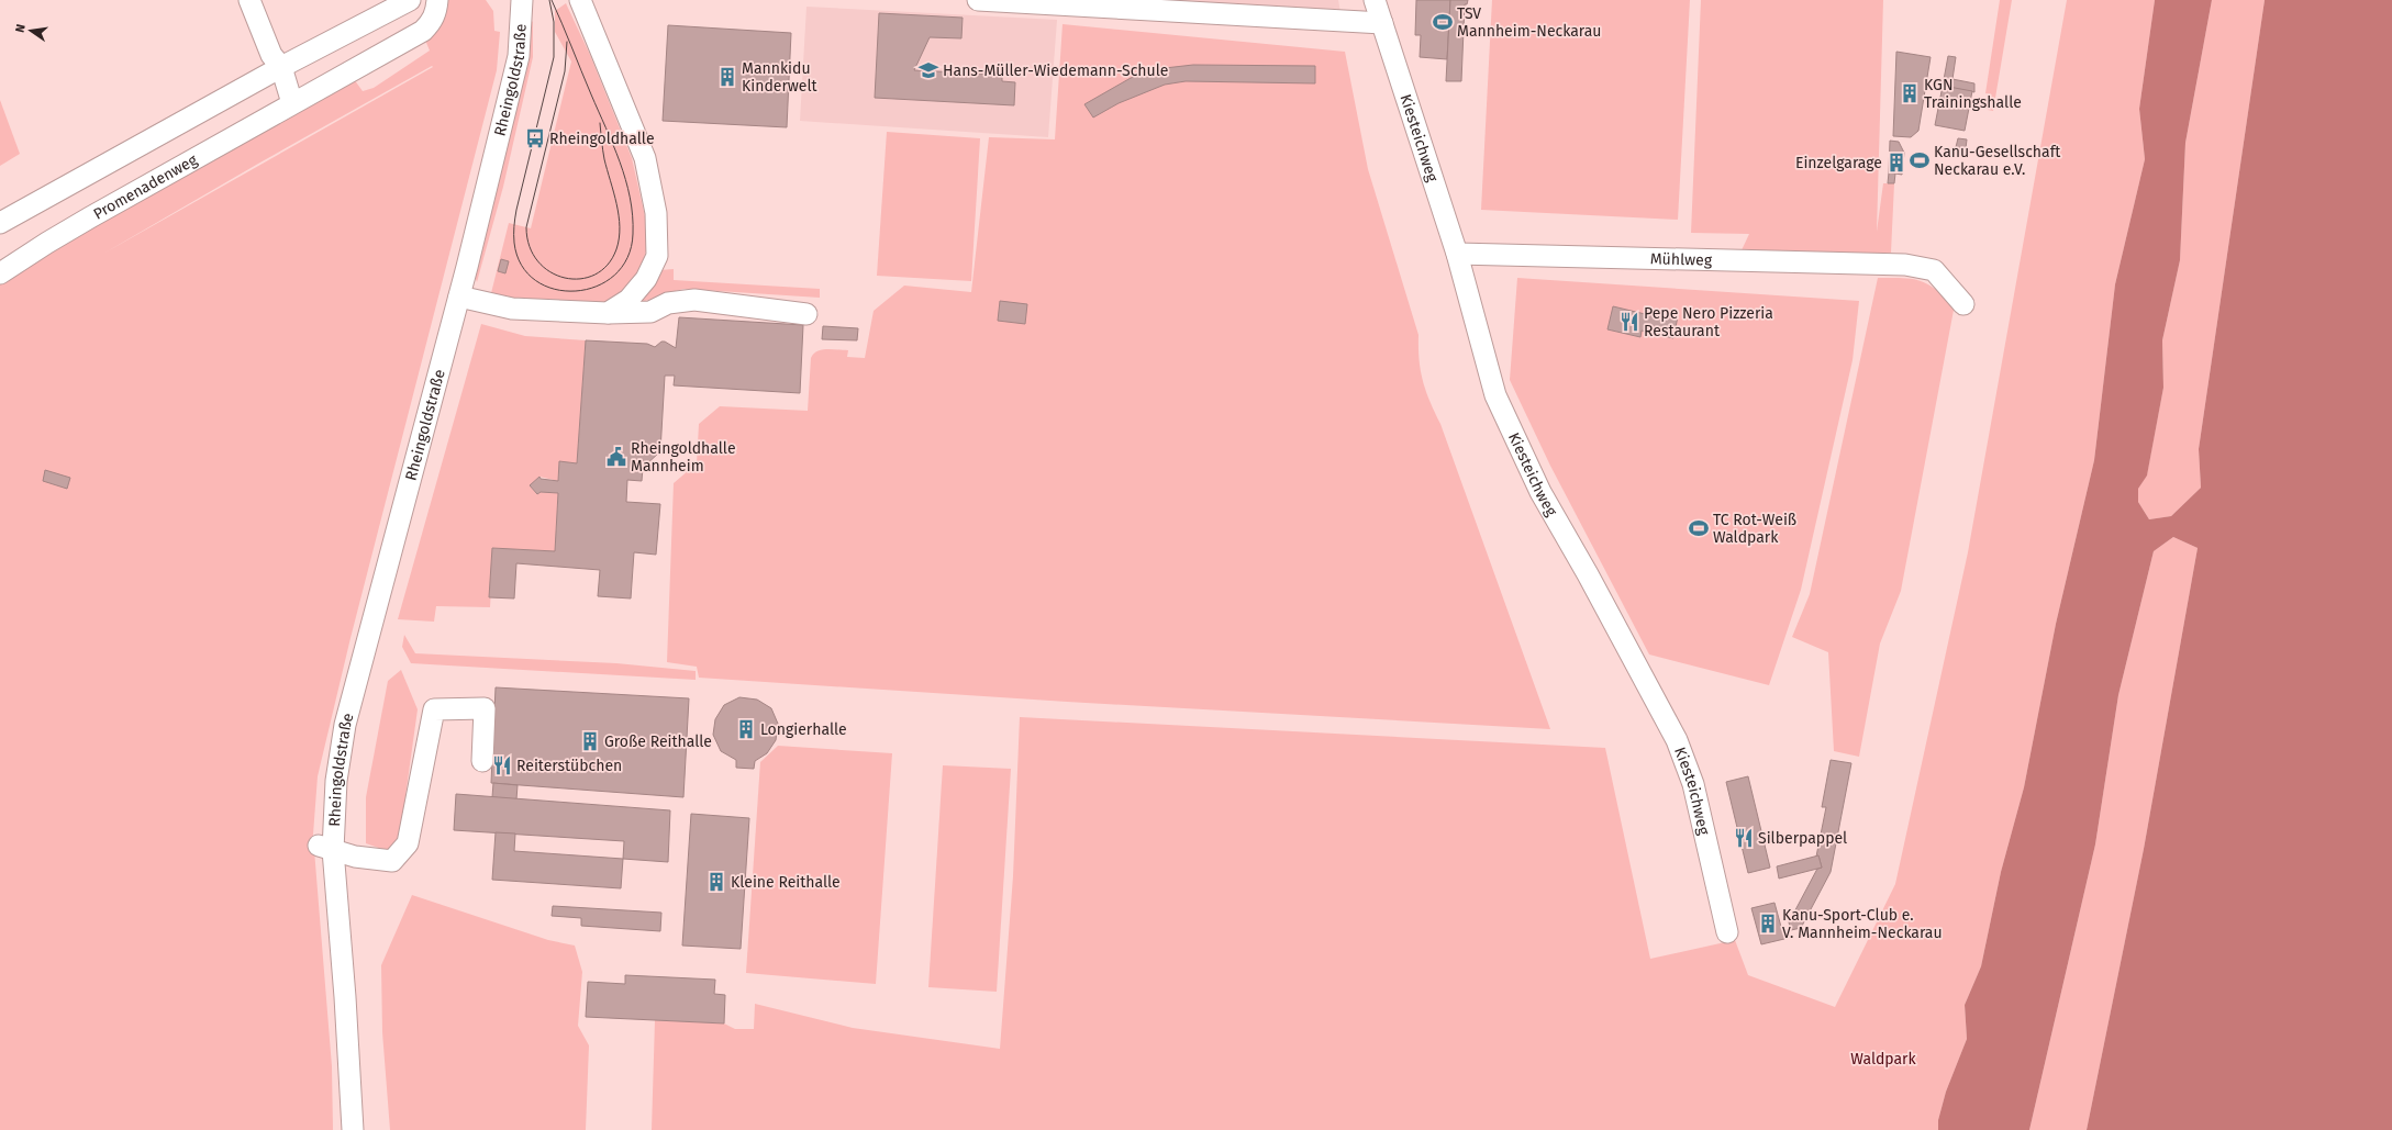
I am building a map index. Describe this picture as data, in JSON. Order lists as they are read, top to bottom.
{
  "streets": {
    "street": [
      "Rheingoldstraße",
      "Kiesteichweg",
      "Promenadenweg",
      "Mühlweg"
    ]
  },
  "crossings": [
    ["Kiesteichweg", "Mühlweg"]
  ],
  "parks": ["Waldpark"],
  "places": {
    "sports": ["TSV Mannheim-Neckarau", "Kanu-Gesellschaft Neckarau e.V.", "TC Rot-Weiß Waldpark"],
    "school or university": ["Hans-Müller-Wiedemann-Schule"],
    "building": [
      "Mannkidu Kinderwelt",
      "KGN Trainingshalle",
      "Einzelgarage",
      "Longierhalle",
      "Große Reithalle",
      "Kleine Reithalle",
      "Kanu-Sport-Club e. V. Mannheim-Neckarau"
    ],
    "bus stop": ["Rheingoldhalle"],
    "restaurant": ["Pepe Nero Pizzeria Restaurant", "Reiterstübchen", "Silberpappel"],
    "public building": ["Rheingoldhalle Mannheim"]
  },
  "north": "left"
}
